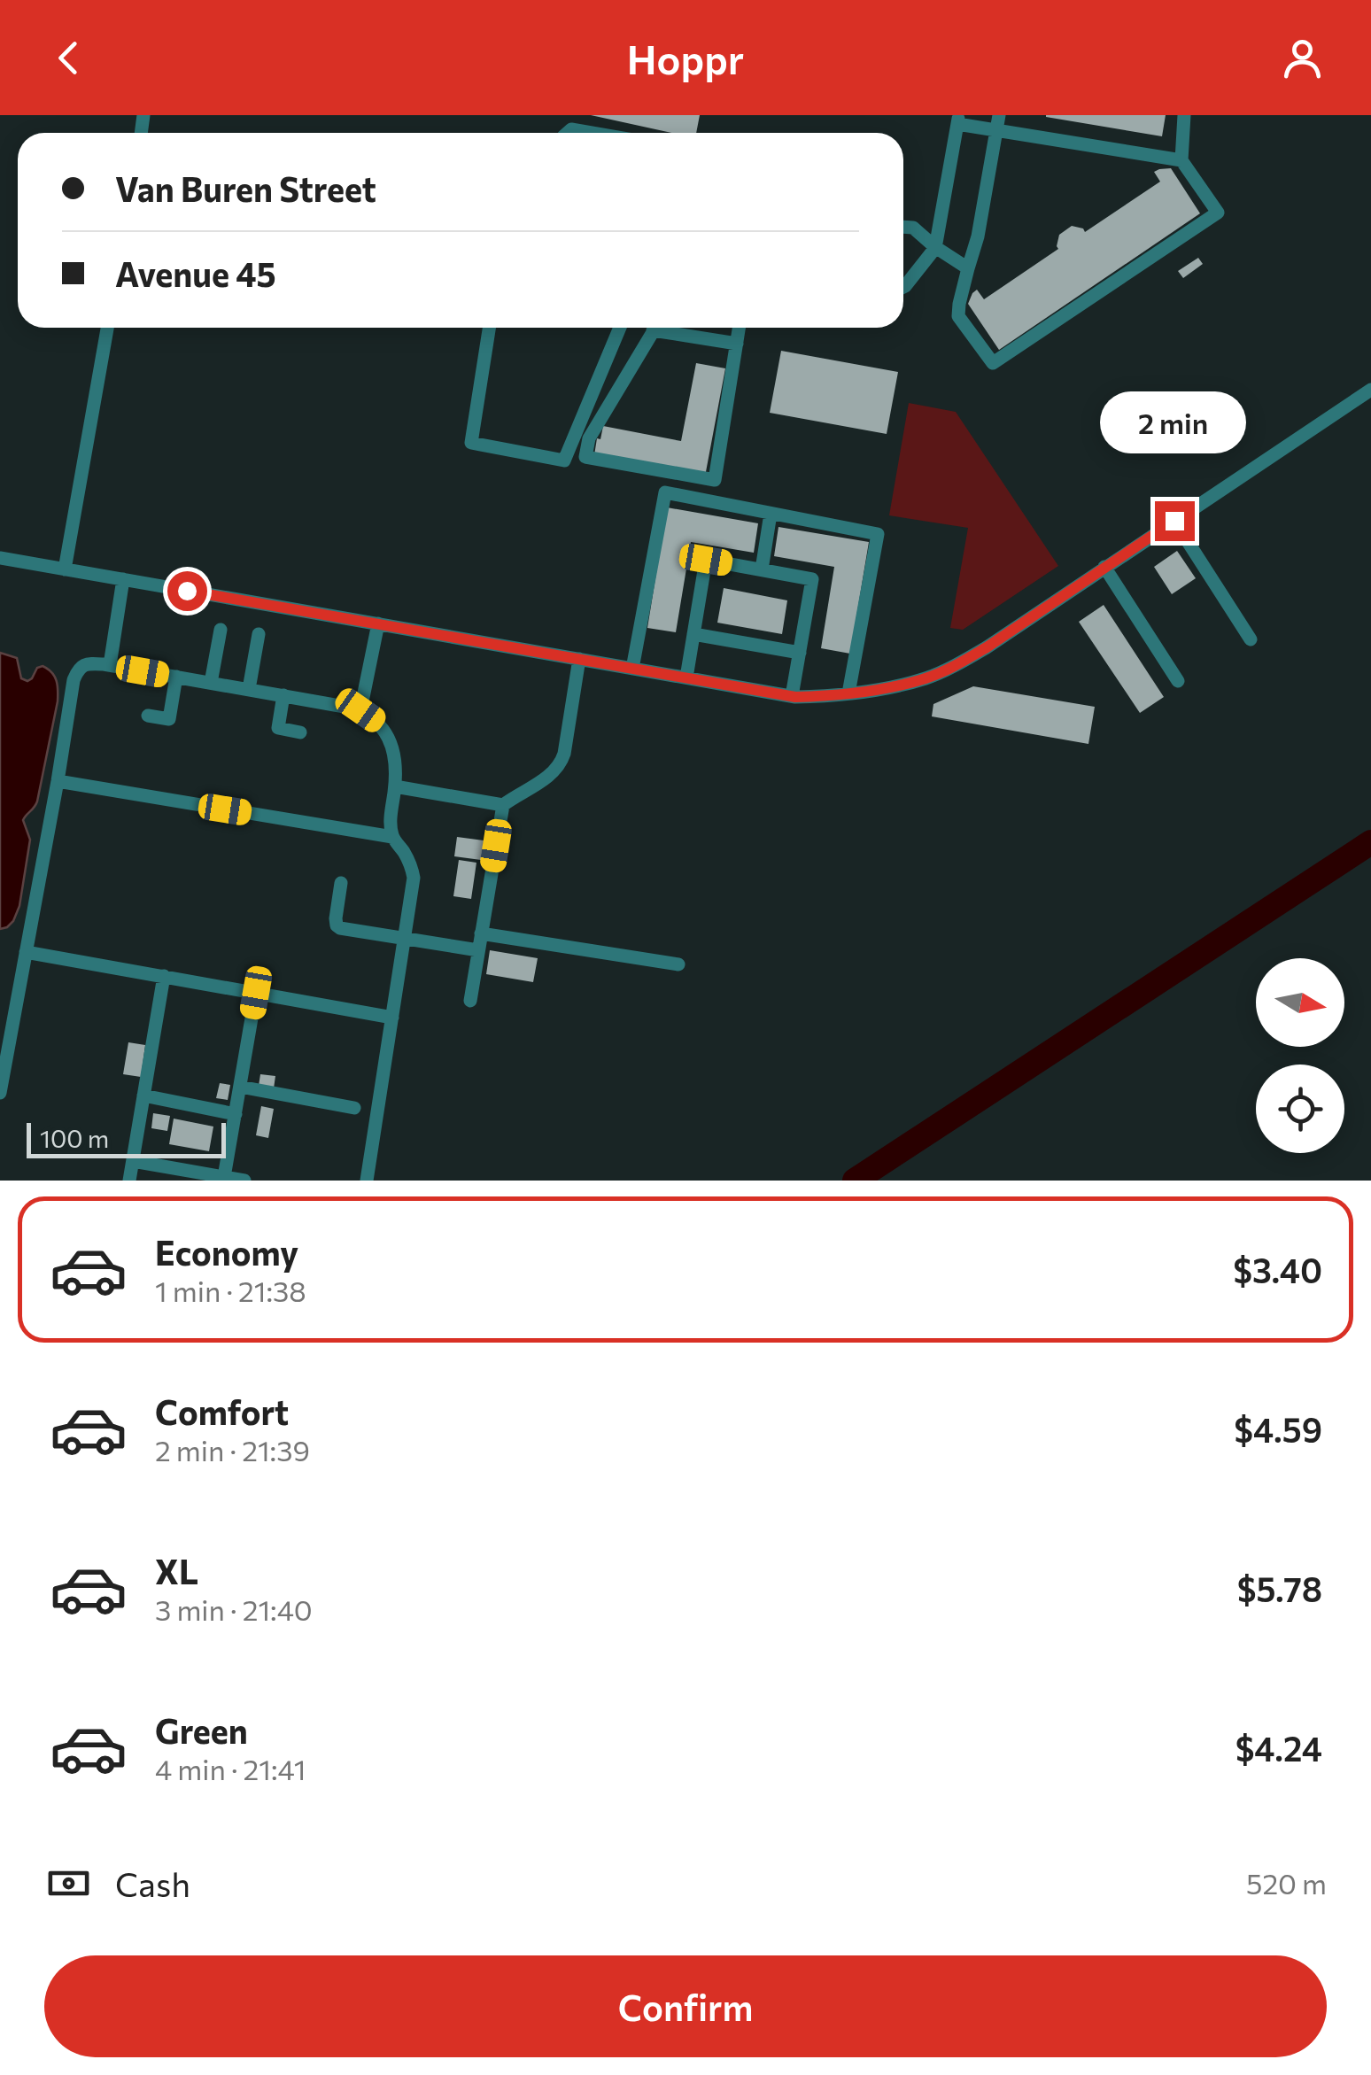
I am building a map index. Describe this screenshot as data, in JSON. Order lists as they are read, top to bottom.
{
  "scale_bar": "100 m",
  "north": "right",
  "page": {
    "header": "Hoppr",
    "banner": ["Van Buren Street", "Avenue 45"],
    "bubble": "2 min",
    "scale": "100 m",
    "list": [
      {
        "name": "Economy",
        "note": "1 min · 21:38",
        "value": "$3.40"
      },
      {
        "name": "Comfort",
        "note": "2 min · 21:39",
        "value": "$4.59"
      },
      {
        "name": "XL",
        "note": "3 min · 21:40",
        "value": "$5.78"
      },
      {
        "name": "Green",
        "note": "4 min · 21:41",
        "value": "$4.24"
      }
    ],
    "pay": ["Cash", "520 m"],
    "buttons": "Confirm"
  }
}
